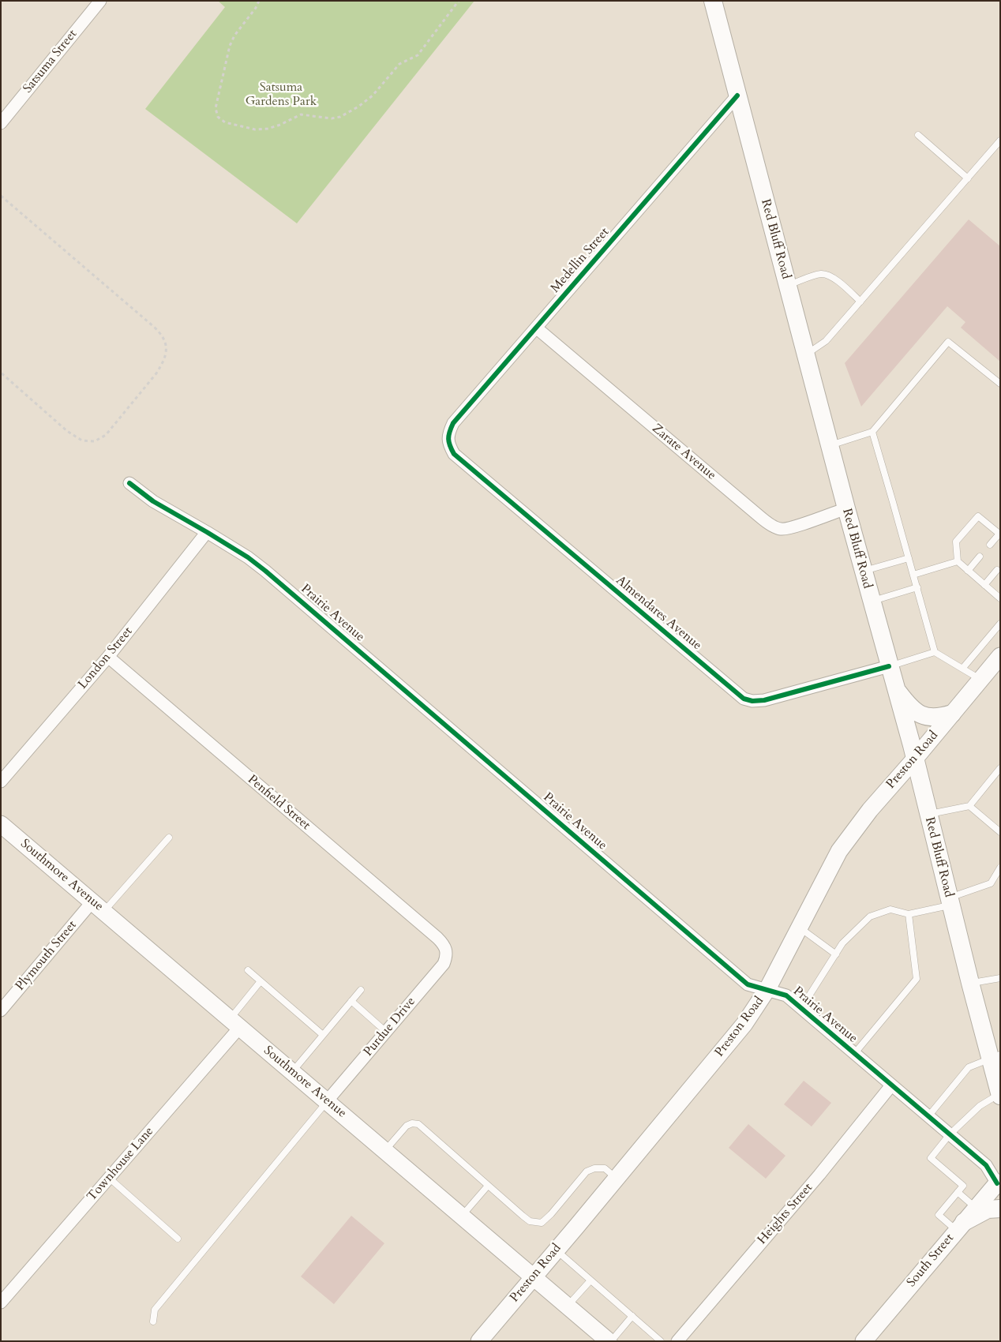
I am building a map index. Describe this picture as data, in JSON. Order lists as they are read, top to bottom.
{
  "streets": {
    "main road": [
      "Red Bluff Road",
      "Preston Road",
      "Southmore Avenue",
      "South Street"
    ],
    "street": [
      "Satsuma Street",
      "Medellin Street",
      "Zarate Avenue",
      "Prairie Avenue",
      "Almendares Avenue",
      "London Street",
      "Penfield Street",
      "Plymouth Street",
      "Purdue Drive",
      "Townhouse Lane",
      "Heights Street"
    ]
  },
  "crossings": [
    ["Red Bluff Road", "Medellin Street"],
    ["Red Bluff Road", "Zarate Avenue"],
    ["Red Bluff Road", "Almendares Avenue"],
    ["Red Bluff Road", "Preston Road"],
    ["Medellin Street", "Zarate Avenue"],
    ["Medellin Street", "Almendares Avenue"],
    ["Prairie Avenue", "London Street"],
    ["Prairie Avenue", "Preston Road"],
    ["Prairie Avenue", "Heights Street"],
    ["Prairie Avenue", "South Street"],
    ["London Street", "Penfield Street"],
    ["Preston Road", "Southmore Avenue"],
    ["Penfield Street", "Purdue Drive"],
    ["Southmore Avenue", "Plymouth Street"],
    ["Southmore Avenue", "Purdue Drive"],
    ["Southmore Avenue", "Townhouse Lane"]
  ],
  "parks": ["Satsuma Gardens Park"]
}
